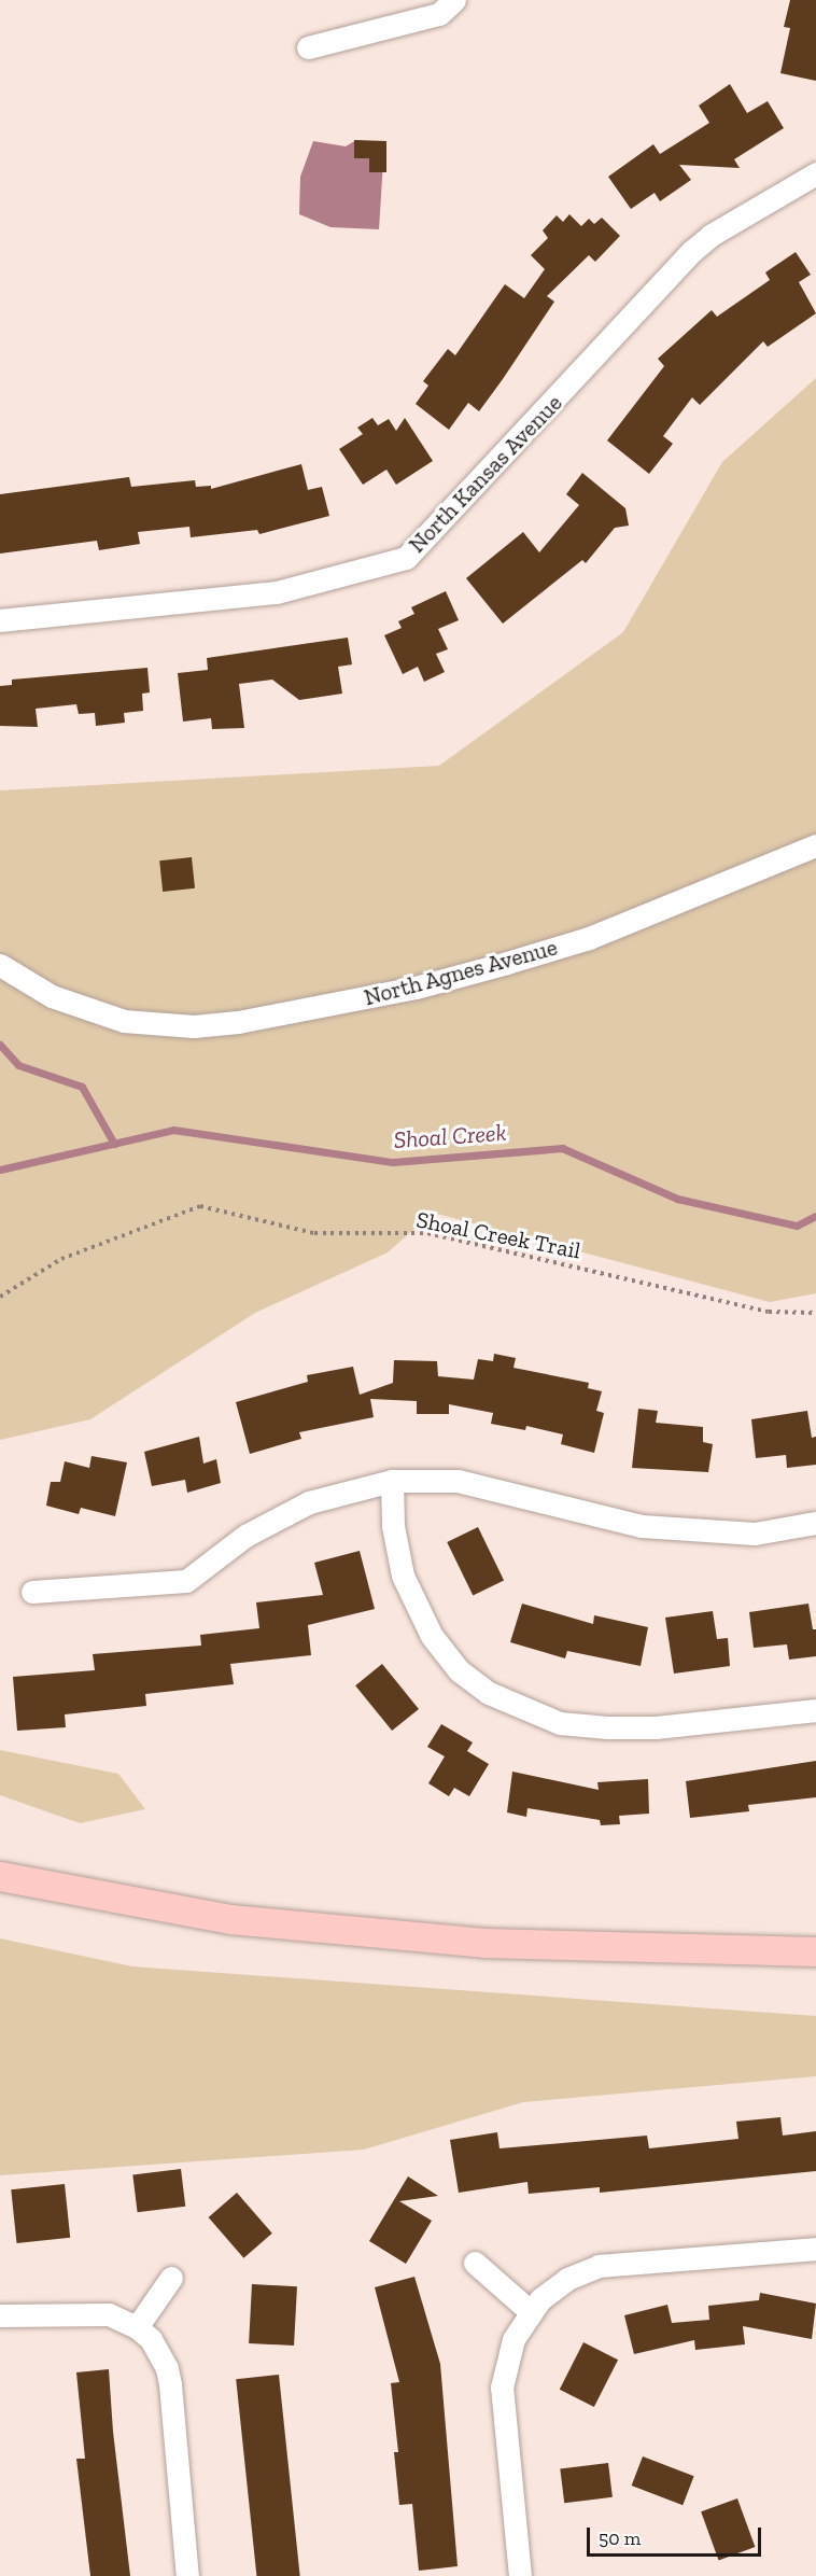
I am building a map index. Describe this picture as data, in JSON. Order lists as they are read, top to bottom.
{
  "streets": {
    "street": ["North Kansas Avenue", "North Agnes Avenue"],
    "path": ["Shoal Creek Trail"]
  },
  "water": ["Shoal Creek"],
  "scale_bar": "50 m"
}
